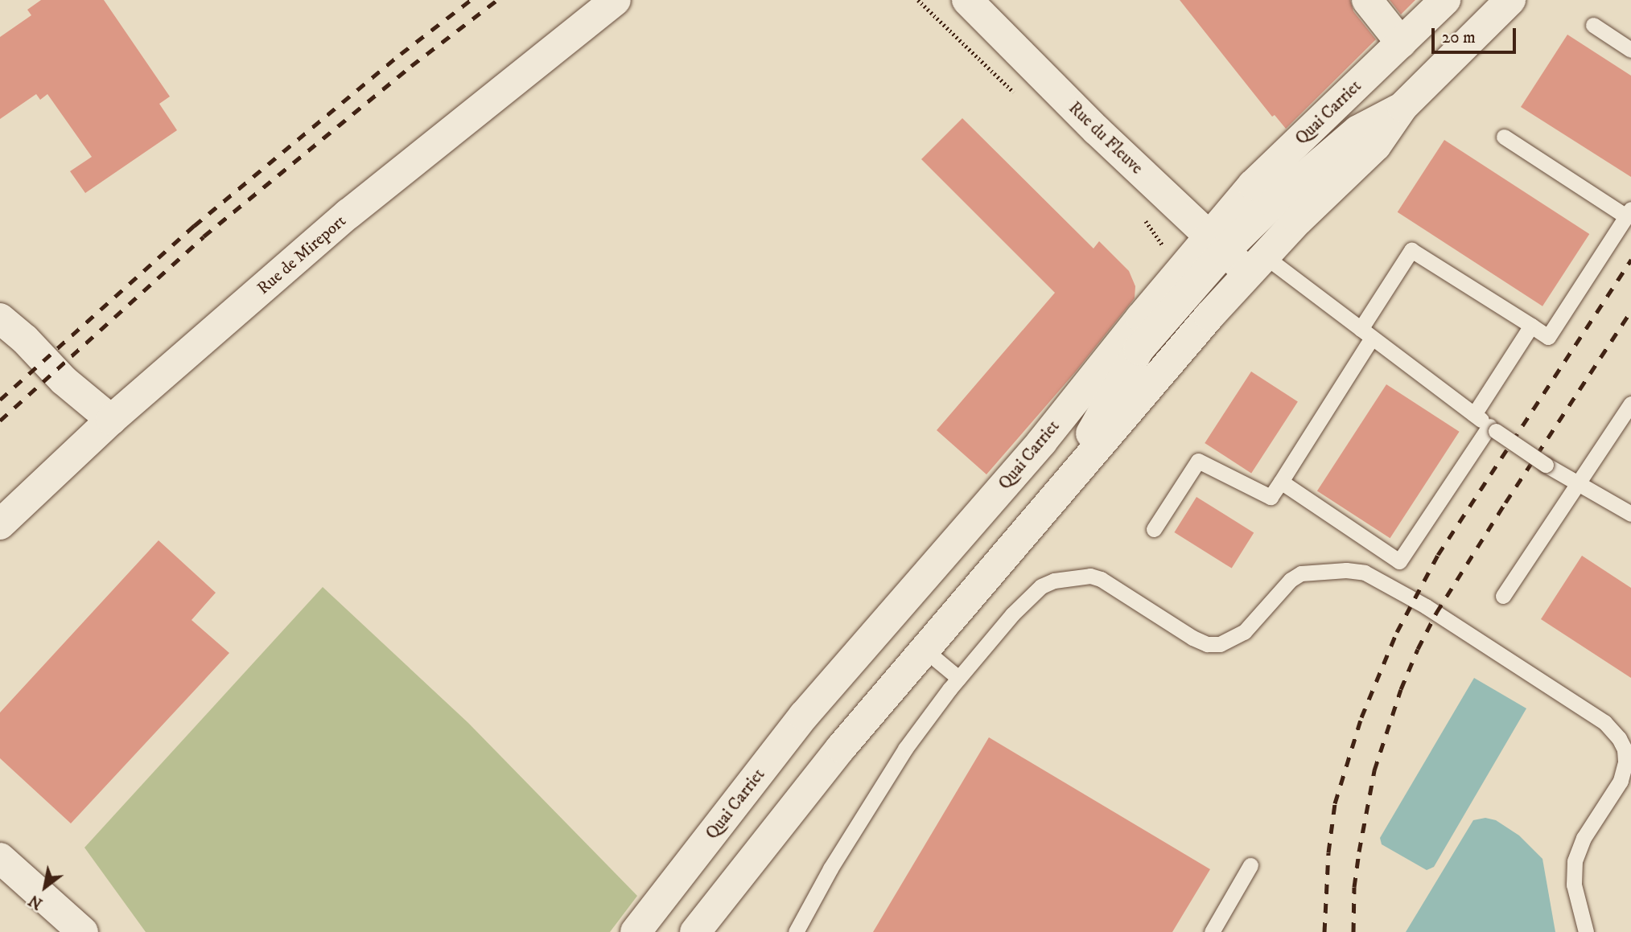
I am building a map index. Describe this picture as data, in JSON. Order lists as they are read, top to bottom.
{
  "streets": {
    "street": ["Quai Carriet", "Rue du Fleuve", "Rue de Mireport"]
  },
  "crossings": [
    ["Quai Carriet", "Rue du Fleuve"]
  ],
  "scale_bar": "20 m",
  "north": "bottom left"
}
